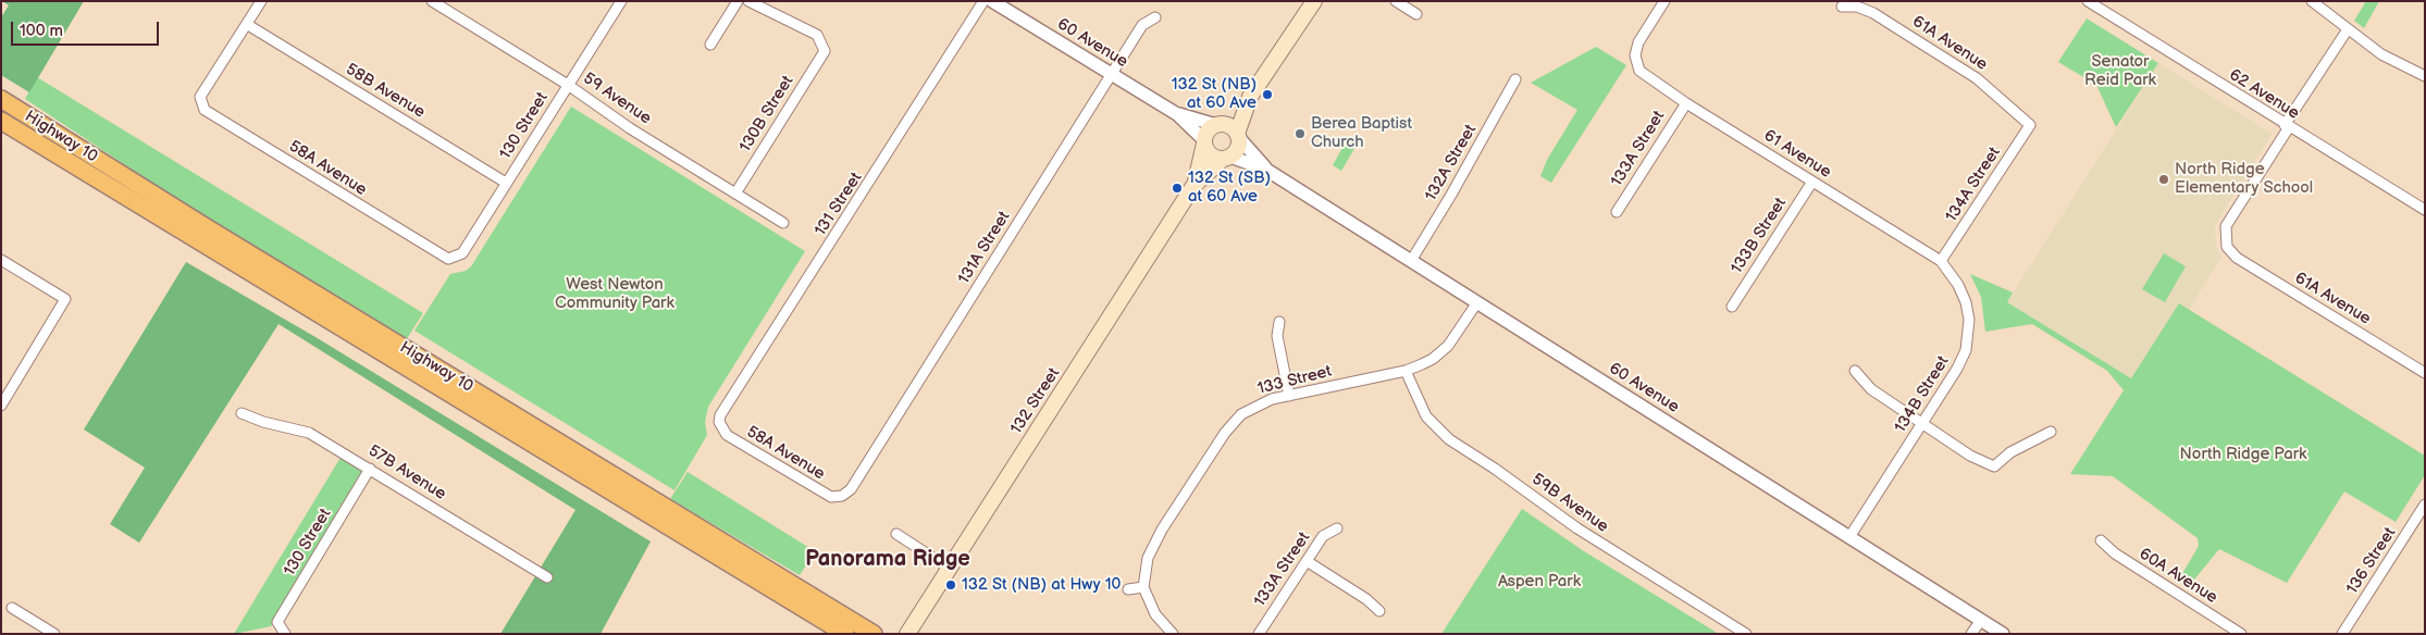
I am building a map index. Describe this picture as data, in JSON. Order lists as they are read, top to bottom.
{
  "streets": {
    "highway": ["Highway 10"],
    "main road": ["132 Street"],
    "street": [
      "60 Avenue",
      "61A Avenue",
      "58B Avenue",
      "62 Avenue",
      "59 Avenue",
      "130B Street",
      "130 Street",
      "133A Street",
      "61 Avenue",
      "132A Street",
      "58A Avenue",
      "134A Street",
      "131 Street",
      "133B Street",
      "131A Street",
      "133 Street",
      "134B Street",
      "57B Avenue",
      "59B Avenue",
      "136 Street",
      "60A Avenue"
    ]
  },
  "crossings": [
    ["60 Avenue", "132A Street"],
    ["60 Avenue", "131A Street"],
    ["60 Avenue", "133 Street"],
    ["60 Avenue", "134B Street"],
    ["60 Avenue", "132 Street"],
    ["61A Avenue", "62 Avenue"],
    ["61A Avenue", "134A Street"],
    ["58B Avenue", "130 Street"],
    ["58B Avenue", "58A Avenue"],
    ["59 Avenue", "130B Street"],
    ["59 Avenue", "130 Street"],
    ["130 Street", "58A Avenue"],
    ["130 Street", "57B Avenue"],
    ["133A Street", "61 Avenue"],
    ["61 Avenue", "134A Street"],
    ["61 Avenue", "133B Street"],
    ["61 Avenue", "134B Street"],
    ["58A Avenue", "131 Street"],
    ["58A Avenue", "131A Street"],
    ["134A Street", "134B Street"],
    ["133 Street", "59B Avenue"]
  ],
  "districts": ["Panorama Ridge"],
  "parks": [
    "Senator Reid Park",
    "West Newton Community Park",
    "North Ridge Park",
    "Aspen Park"
  ],
  "places": [
    "132 St (NB) at 60 Ave",
    "Berea Baptist Church",
    "North Ridge Elementary School",
    "132 St (SB) at 60 Ave",
    "132 St (NB) at Hwy 10"
  ],
  "scale_bar": "100 m"
}
